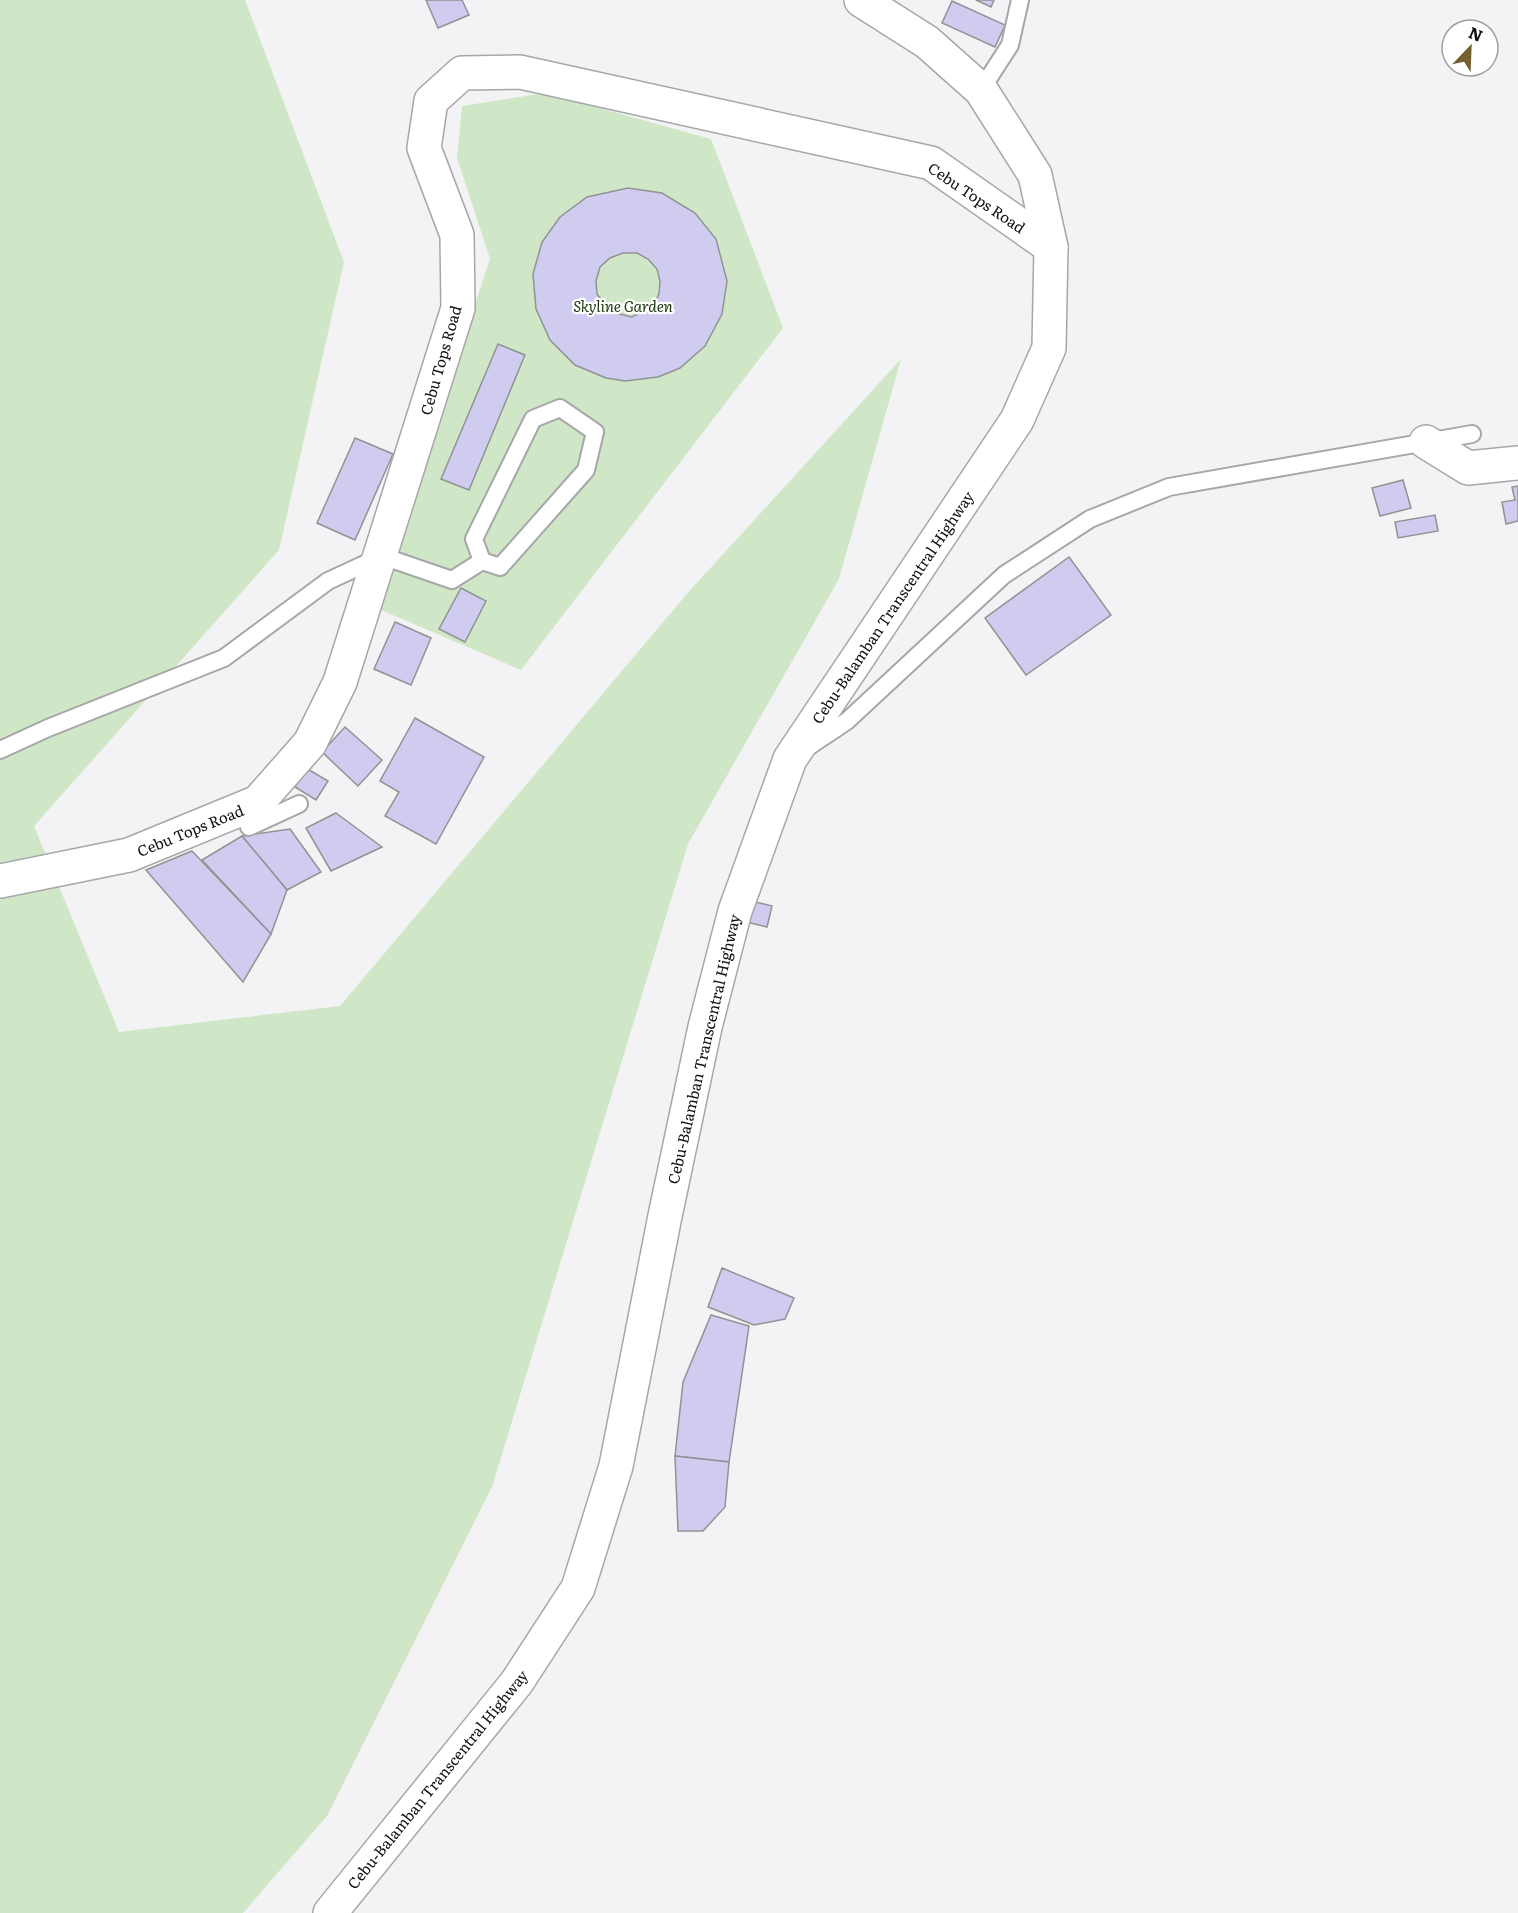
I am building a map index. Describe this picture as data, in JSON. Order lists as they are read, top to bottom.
{
  "streets": {
    "main road": ["Cebu Tops Road", "Cebu-Balamban Transcentral Highway"]
  },
  "crossings": [
    ["Cebu Tops Road", "Cebu-Balamban Transcentral Highway"]
  ],
  "parks": ["Skyline Garden"],
  "north": "top right"
}
